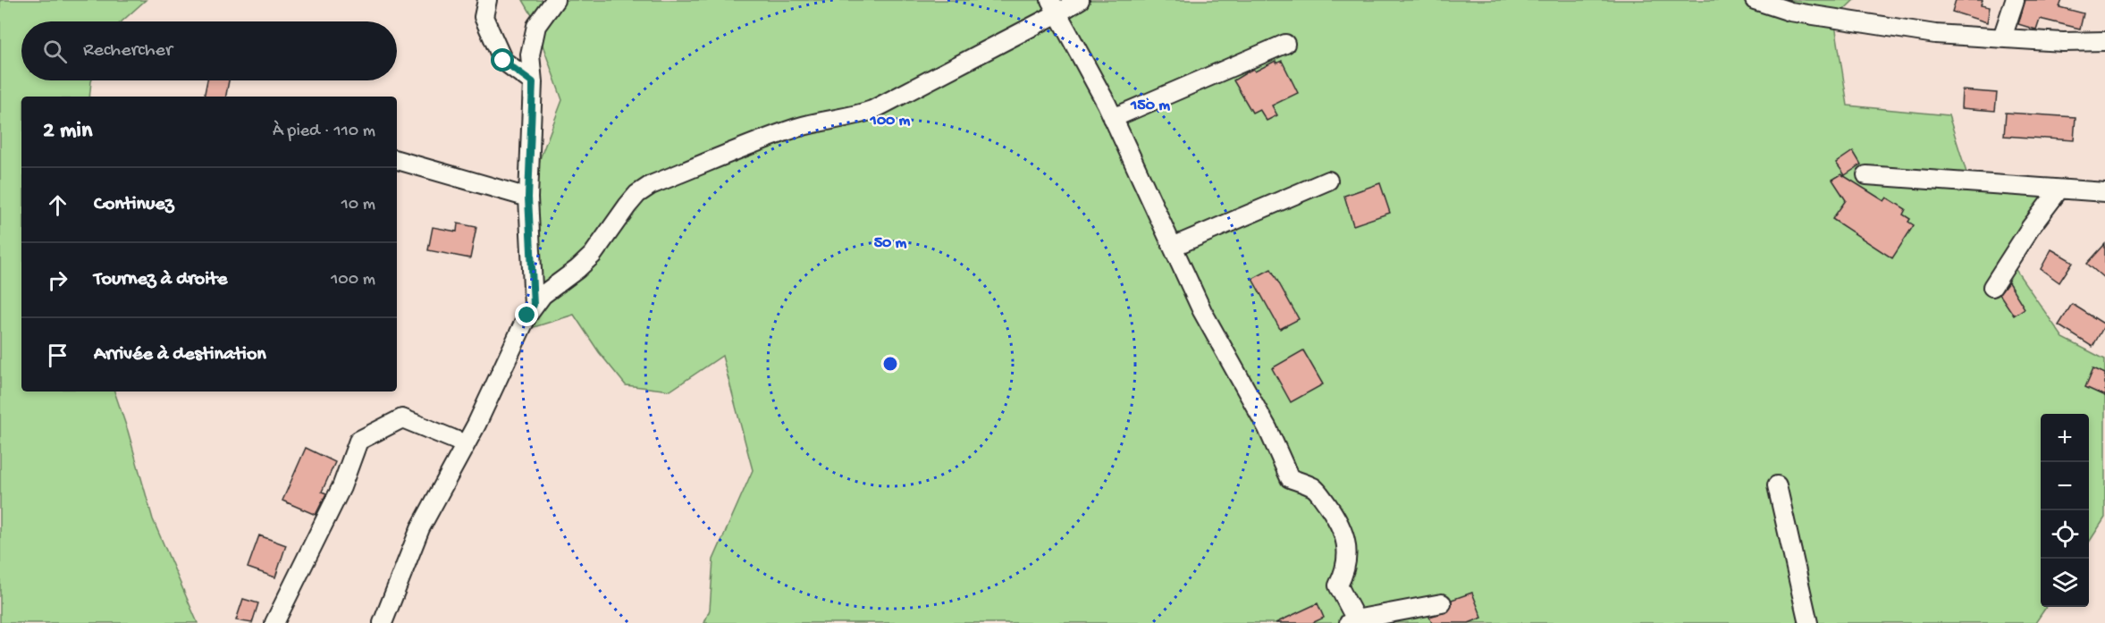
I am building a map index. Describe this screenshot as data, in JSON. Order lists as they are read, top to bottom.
{
  "page": {
    "search": "Rechercher",
    "heading": ["2 min", "À pied · 110 m"],
    "list": [
      ["Continuez", "10 m"],
      ["Tournez à droite", "100 m"],
      "Arrivée à destination"
    ],
    "map_buttons": ["+", "−"]
  },
  "rings": ["150 m", "100 m", "50 m"]
}
